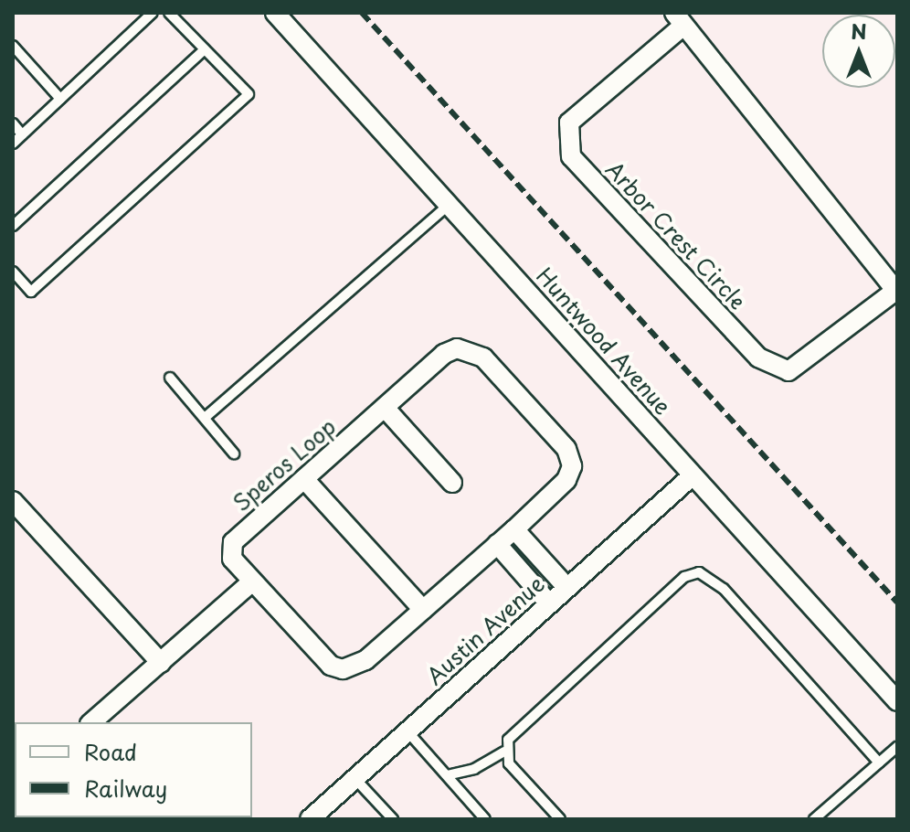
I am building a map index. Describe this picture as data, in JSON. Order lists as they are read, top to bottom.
{
  "streets": {
    "street": [
      "Arbor Crest Circle",
      "Huntwood Avenue",
      "Speros Loop",
      "Austin Avenue"
    ]
  },
  "crossings": [
    ["Huntwood Avenue", "Austin Avenue"]
  ],
  "legend": ["Road", "Railway"],
  "north": "top"
}
